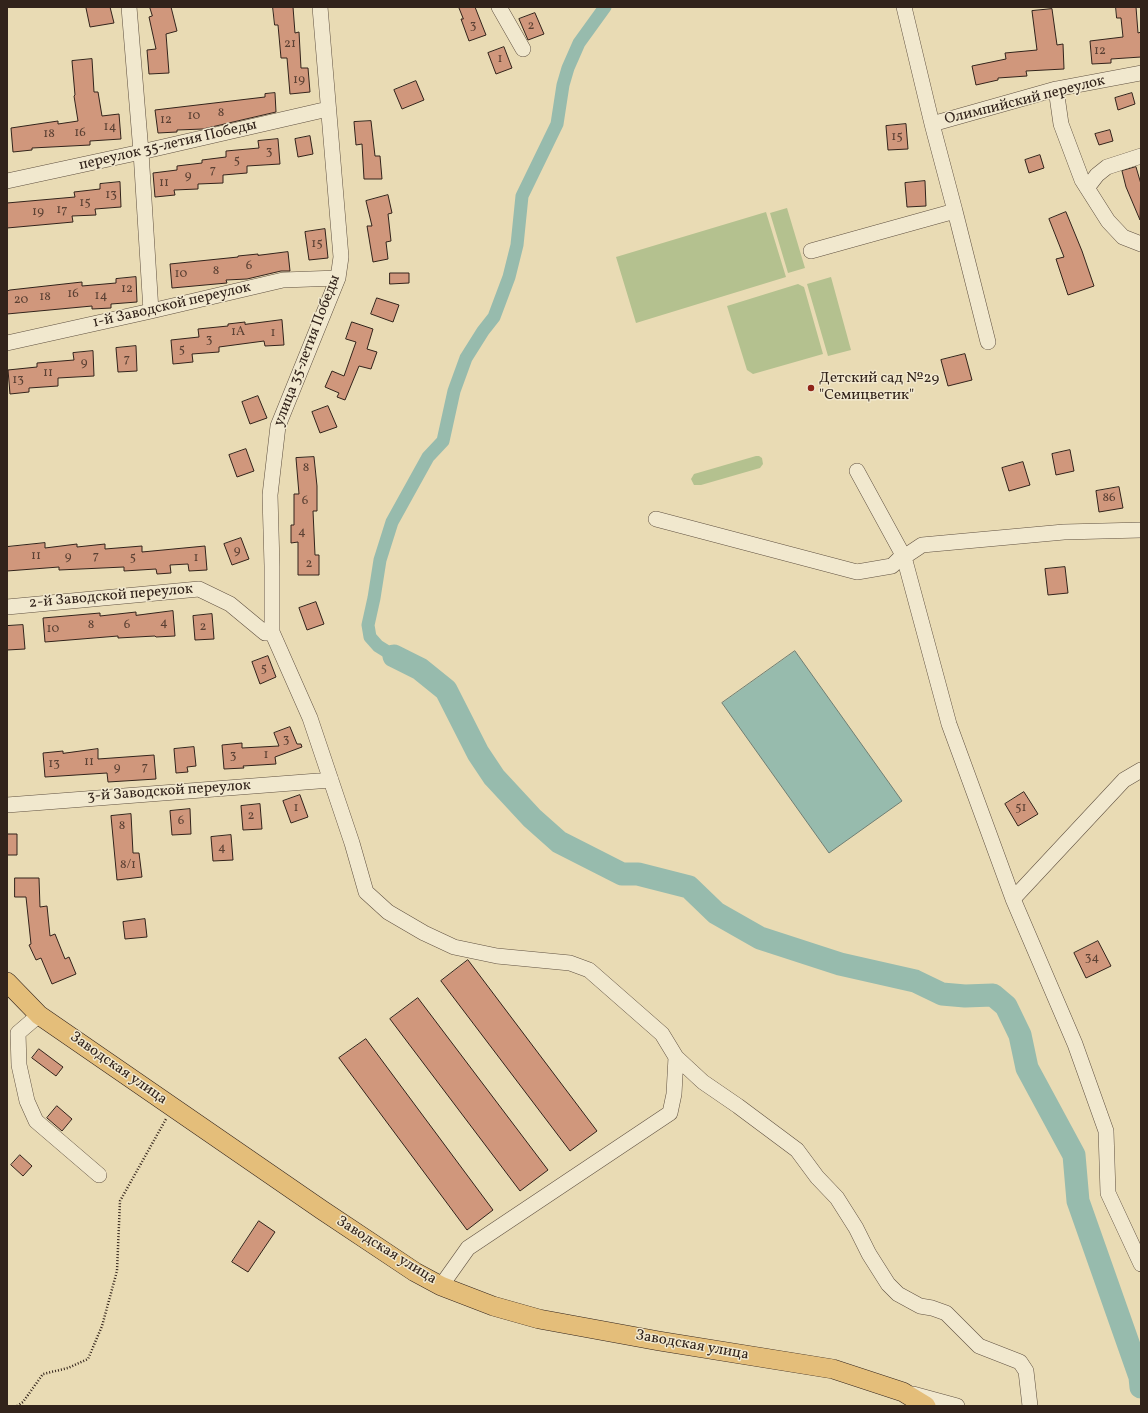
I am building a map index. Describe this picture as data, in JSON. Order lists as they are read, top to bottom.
{
  "streets": {
    "main road": ["Заводская улица"],
    "street": [
      "Олимпийский переулок",
      "переулок 35-летия Победы",
      "1-й Заводской переулок",
      "улица 35-летия Победы",
      "2-й Заводской переулок",
      "3-й Заводской переулок"
    ]
  },
  "crossings": [
    ["переулок 35-летия Победы", "улица 35-летия Победы"],
    ["1-й Заводской переулок", "улица 35-летия Победы"],
    ["улица 35-летия Победы", "2-й Заводской переулок"],
    ["улица 35-летия Победы", "3-й Заводской переулок"]
  ],
  "places": ["Детский сад №29 \"Семицветик\""],
  "house_numbers": [
    "3",
    "2",
    "21",
    "12",
    "1",
    "19",
    "8",
    "10",
    "12",
    "14",
    "16",
    "18",
    "15",
    "3",
    "5",
    "7",
    "9",
    "11",
    "13",
    "15",
    "17",
    "19",
    "15",
    "6",
    "8",
    "10",
    "12",
    "16",
    "14",
    "18",
    "20",
    "1А",
    "1",
    "3",
    "5",
    "7",
    "9",
    "11",
    "13",
    "8",
    "86",
    "6",
    "4",
    "9",
    "11",
    "7",
    "9",
    "5",
    "1",
    "2",
    "4",
    "8",
    "6",
    "2",
    "10",
    "5",
    "3",
    "1",
    "3",
    "11",
    "13",
    "7",
    "9",
    "1",
    "51",
    "2",
    "6",
    "8",
    "4",
    "8/1",
    "34"
  ]
}
